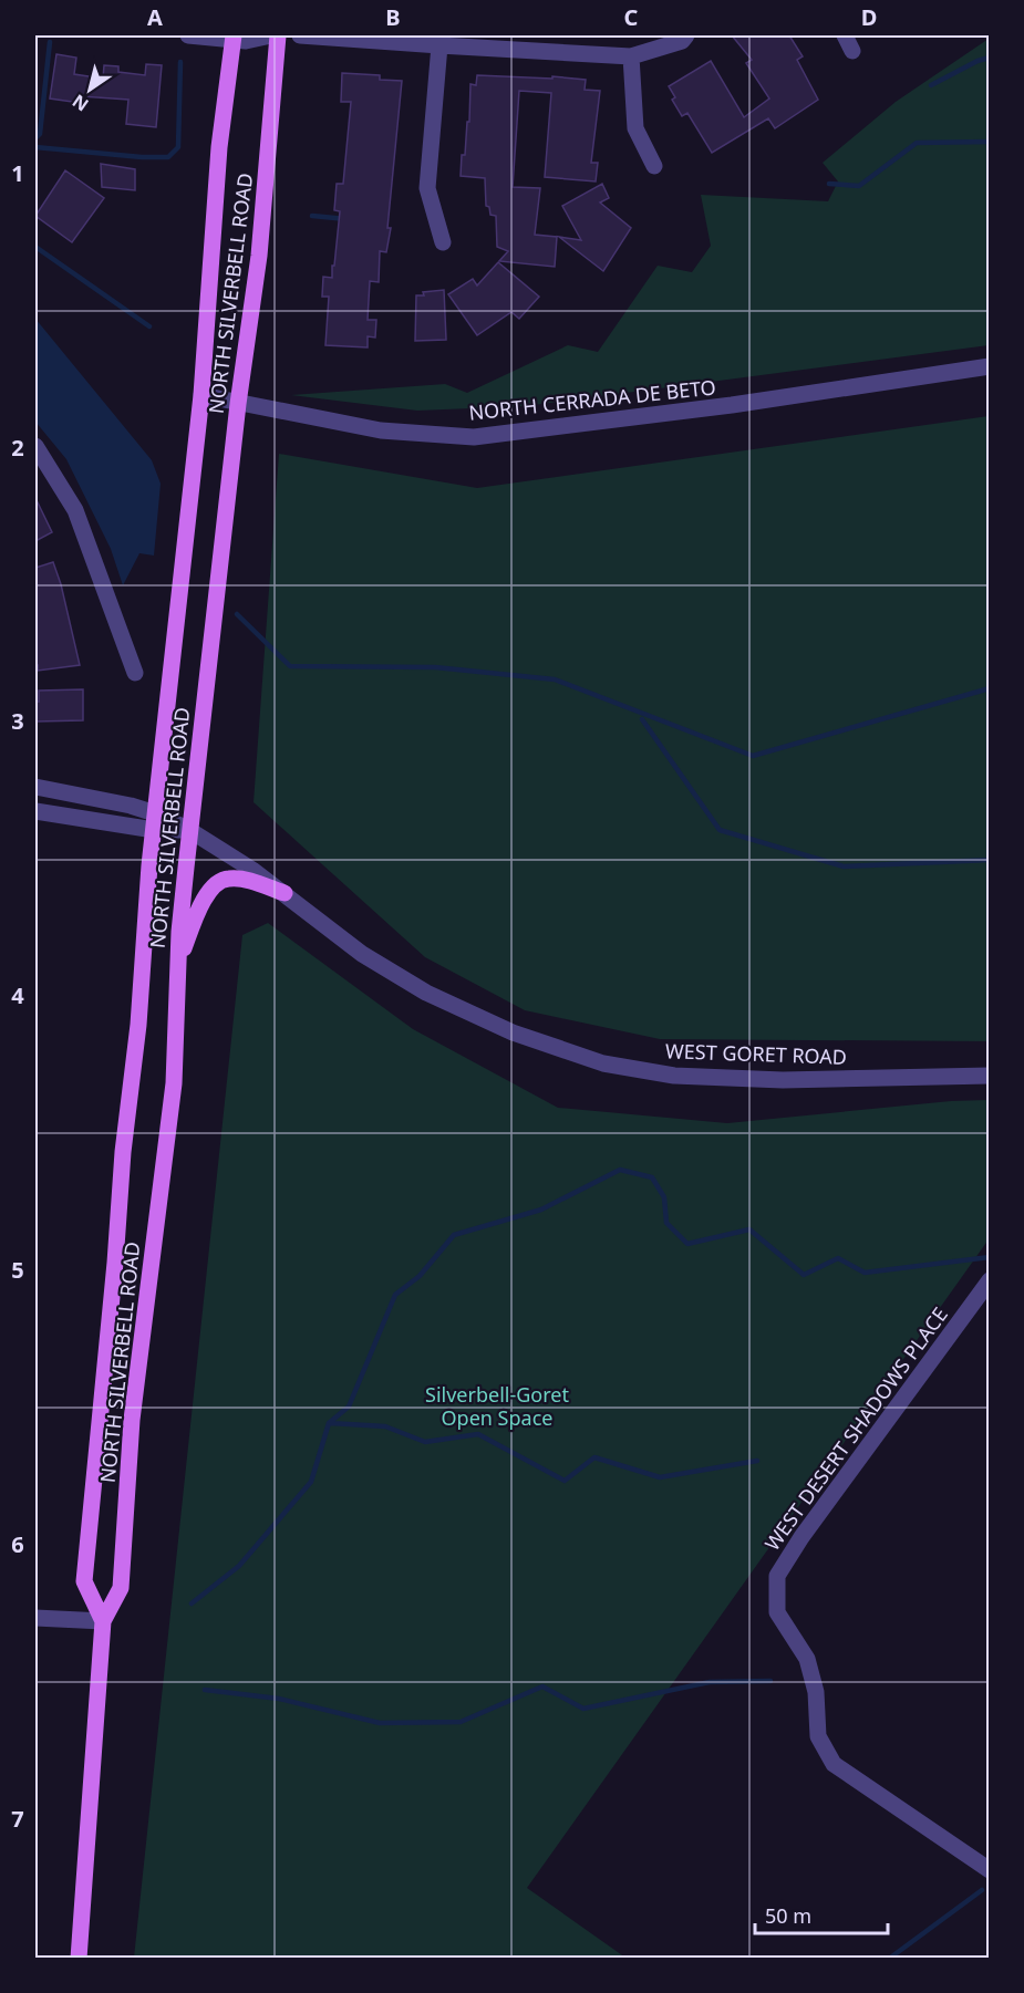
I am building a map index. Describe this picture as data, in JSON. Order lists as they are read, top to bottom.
{
  "streets": {
    "main road": ["NORTH SILVERBELL ROAD"],
    "street": ["NORTH CERRADA DE BETO", "WEST GORET ROAD", "WEST DESERT SHADOWS PLACE"]
  },
  "crossings": [
    ["NORTH SILVERBELL ROAD", "NORTH CERRADA DE BETO"],
    ["NORTH SILVERBELL ROAD", "WEST GORET ROAD"]
  ],
  "parks": ["Silverbell-Goret Open Space"],
  "scale_bar": "50 m",
  "north": "bottom left",
  "grid": {
    "columns": [
      "A",
      "B",
      "C",
      "D"
    ],
    "rows": [
      "1",
      "2",
      "3",
      "4",
      "5",
      "6",
      "7"
    ]
  }
}
